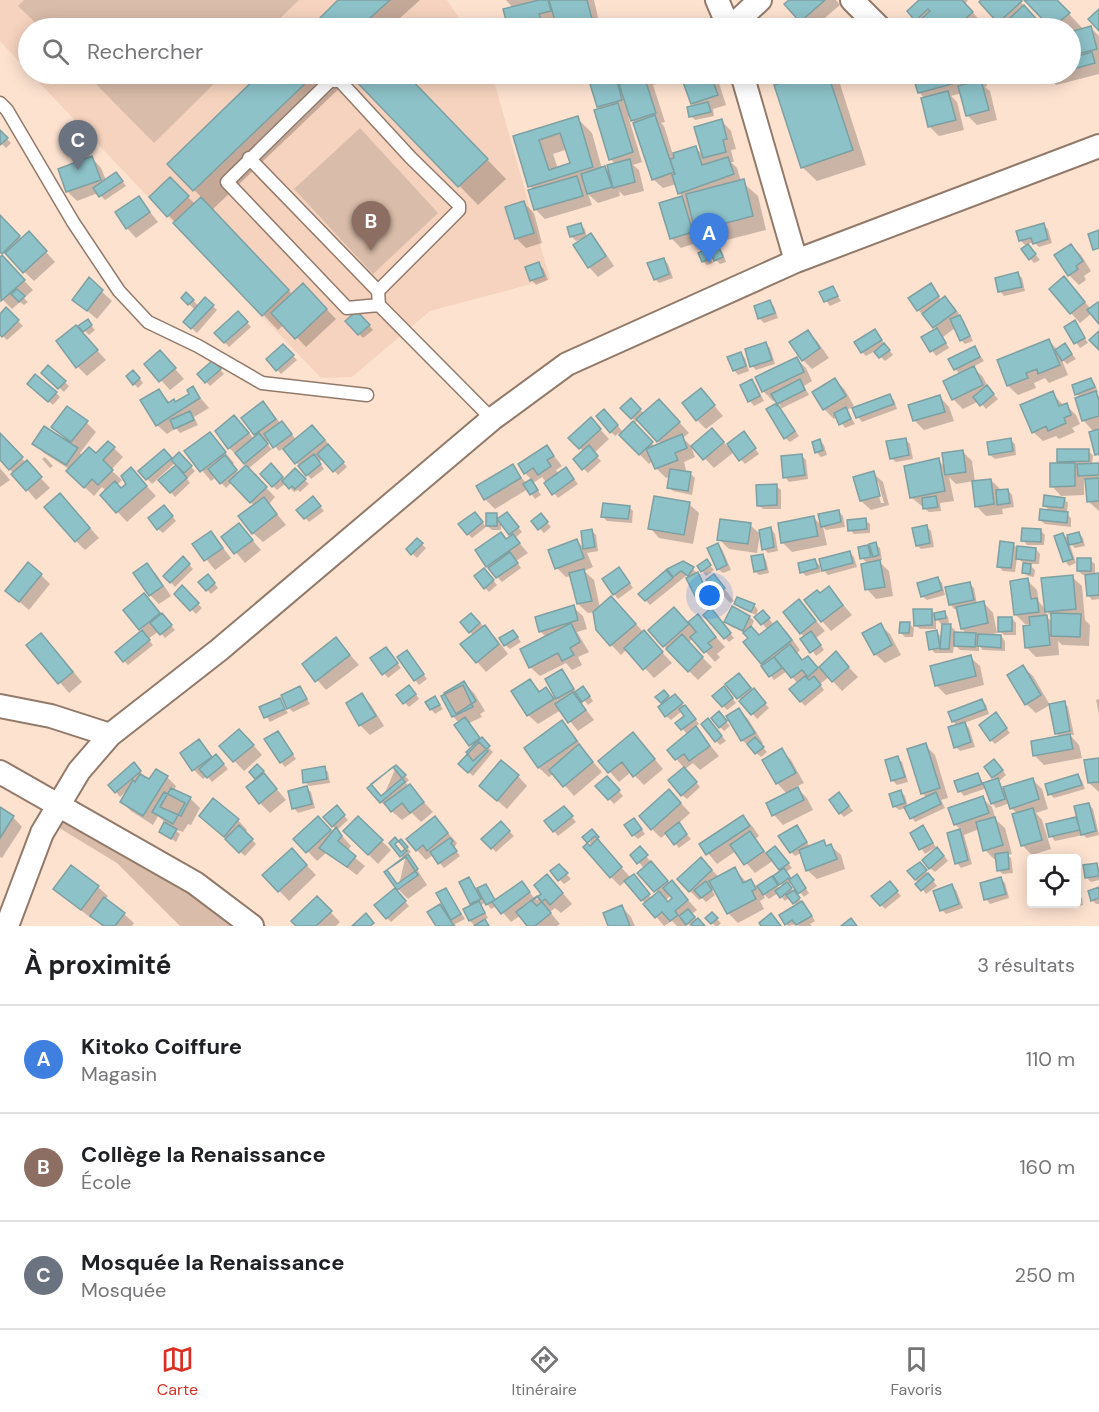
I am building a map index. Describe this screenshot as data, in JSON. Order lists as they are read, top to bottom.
{
  "page": {
    "search": "Rechercher",
    "pins": ["C", "B", "A"],
    "heading": ["À proximité", "3 résultats"],
    "list": [
      {
        "mark": "A",
        "name": "Kitoko Coiffure",
        "note": "Magasin",
        "value": "110 m"
      },
      {
        "mark": "B",
        "name": "Collège la Renaissance",
        "note": "École",
        "value": "160 m"
      },
      {
        "mark": "C",
        "name": "Mosquée la Renaissance",
        "note": "Mosquée",
        "value": "250 m"
      }
    ],
    "nav": ["Carte", "Itinéraire", "Favoris"]
  }
}
